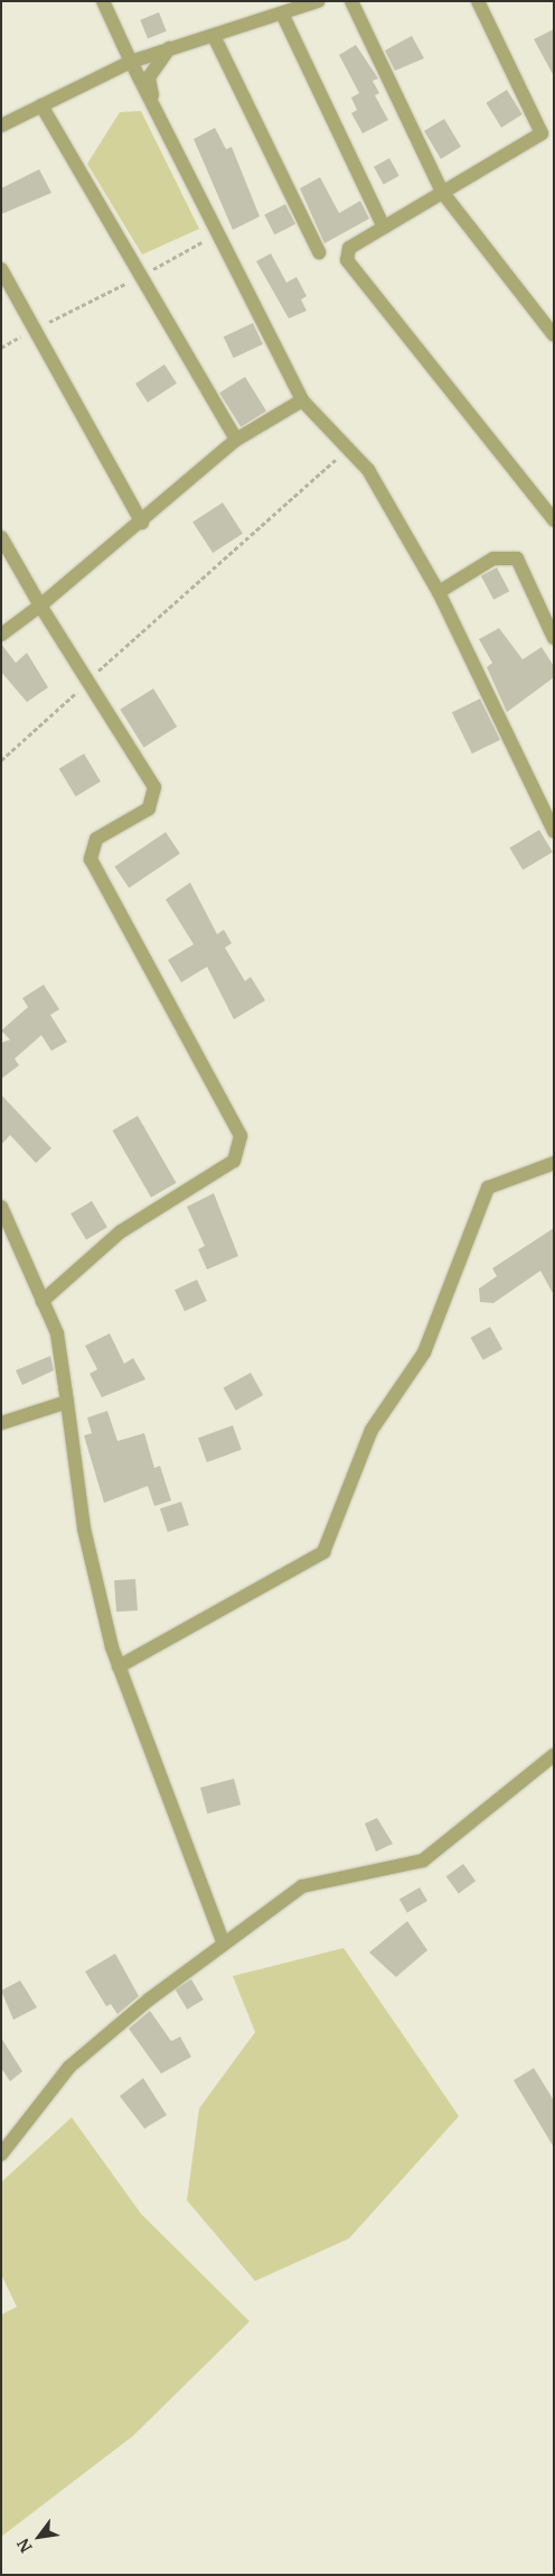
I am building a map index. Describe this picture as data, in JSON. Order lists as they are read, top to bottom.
{
  "north": "bottom left"
}
